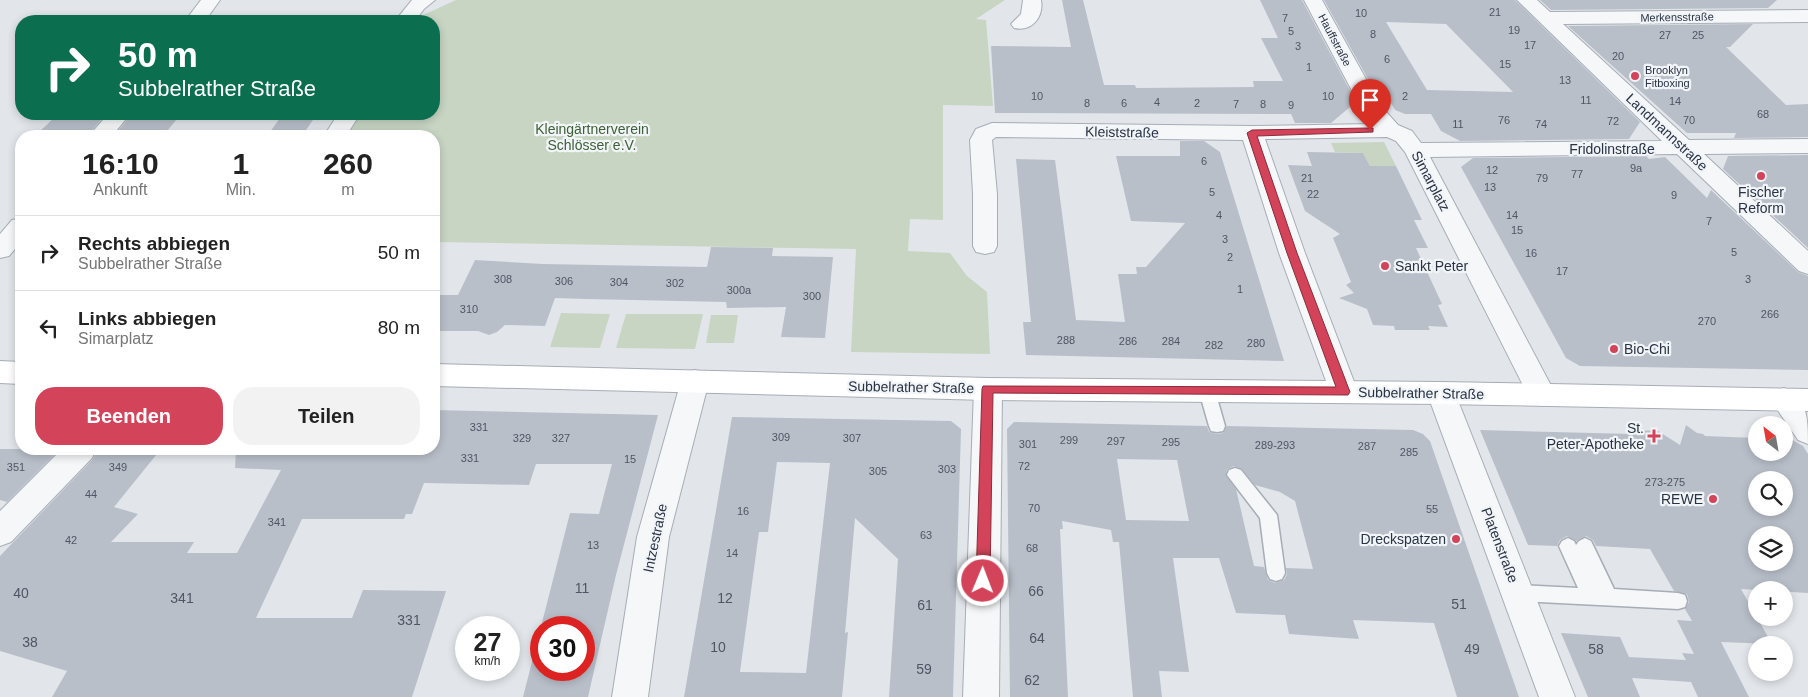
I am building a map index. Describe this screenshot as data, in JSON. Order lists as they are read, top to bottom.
{
  "streets": {
    "main road": ["Subbelrather Straße"],
    "street": [
      "Merkensstraße",
      "Hauffstraße",
      "Kleiststraße",
      "Landmannstraße",
      "Fridolinstraße",
      "Simarplatz",
      "Intzestraße",
      "Platenstraße"
    ]
  },
  "crossings": [
    ["Merkensstraße", "Landmannstraße"],
    ["Hauffstraße", "Simarplatz"],
    ["Landmannstraße", "Fridolinstraße"],
    ["Fridolinstraße", "Simarplatz"],
    ["Simarplatz", "Subbelrather Straße"],
    ["Subbelrather Straße", "Intzestraße"],
    ["Subbelrather Straße", "Platenstraße"]
  ],
  "parks": ["Kleingärtnerverein Schlösser e.V."],
  "places": {
    "other": [
      "Brooklyn Fitboxing",
      "Fischer Reform",
      "Sankt Peter",
      "Bio-Chi",
      "REWE",
      "Dreckspatzen"
    ],
    "health": ["St. Peter-Apotheke"]
  },
  "house_numbers": [
    "21",
    "10",
    "7",
    "19",
    "5",
    "8",
    "27",
    "25",
    "17",
    "3",
    "20",
    "6",
    "15",
    "1",
    "13",
    "10",
    "10",
    "2",
    "11",
    "14",
    "4",
    "8",
    "6",
    "2",
    "7",
    "8",
    "9",
    "68",
    "76",
    "70",
    "72",
    "11",
    "74",
    "6",
    "9a",
    "12",
    "77",
    "21",
    "79",
    "13",
    "5",
    "22",
    "9",
    "4",
    "14",
    "7",
    "15",
    "3",
    "5",
    "16",
    "2",
    "17",
    "308",
    "3",
    "306",
    "304",
    "302",
    "1",
    "300a",
    "300",
    "310",
    "266",
    "270",
    "288",
    "286",
    "284",
    "280",
    "282",
    "331",
    "309",
    "329",
    "327",
    "307",
    "299",
    "297",
    "295",
    "301",
    "289-293",
    "287",
    "285",
    "331",
    "15",
    "72",
    "351",
    "349",
    "303",
    "305",
    "273-275",
    "44",
    "70",
    "55",
    "16",
    "341",
    "63",
    "42",
    "13",
    "68",
    "14",
    "11",
    "66",
    "40",
    "341",
    "12",
    "51",
    "61",
    "331",
    "64",
    "38",
    "10",
    "49",
    "58",
    "59",
    "62"
  ],
  "north": "top left",
  "page": {
    "turn": ["50 m", "Subbelrather Straße"],
    "eta": [
      "16:10",
      "Ankunft",
      "1",
      "Min.",
      "260",
      "m"
    ],
    "list": [
      {
        "name": "Rechts abbiegen",
        "note": "Subbelrather Straße",
        "value": "50 m"
      },
      {
        "name": "Links abbiegen",
        "note": "Simarplatz",
        "value": "80 m"
      }
    ],
    "buttons": ["Beenden", "Teilen"],
    "map_buttons": ["+", "−"],
    "speed": "27 km/h",
    "limit": "30"
  }
}
